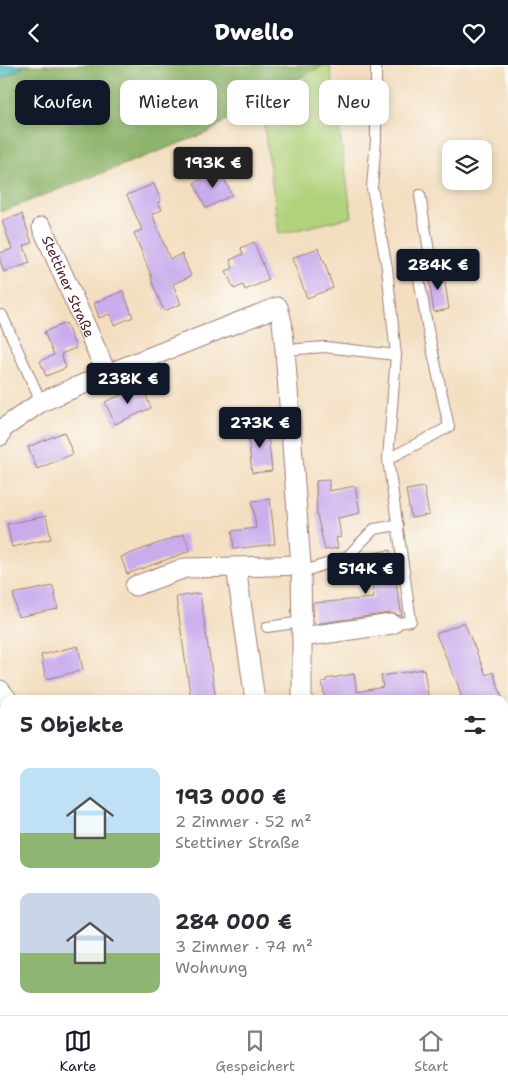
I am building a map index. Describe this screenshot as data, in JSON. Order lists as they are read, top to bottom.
{
  "streets": {
    "street": ["Stettiner Straße"]
  },
  "page": {
    "header": "Dwello",
    "chip": [
      "Kaufen",
      "Mieten",
      "Filter",
      "Neu"
    ],
    "price": [
      "193K €",
      "284K €",
      "238K €",
      "273K €",
      "514K €"
    ],
    "heading": "5 Objekte",
    "list": [
      {
        "name": "193 000 €",
        "note": "2 Zimmer · 52 m² · Stettiner Straße"
      },
      {
        "name": "284 000 €",
        "note": "3 Zimmer · 74 m² · Wohnung"
      }
    ],
    "tabs": ["Karte", "Gespeichert", "Start"]
  }
}
